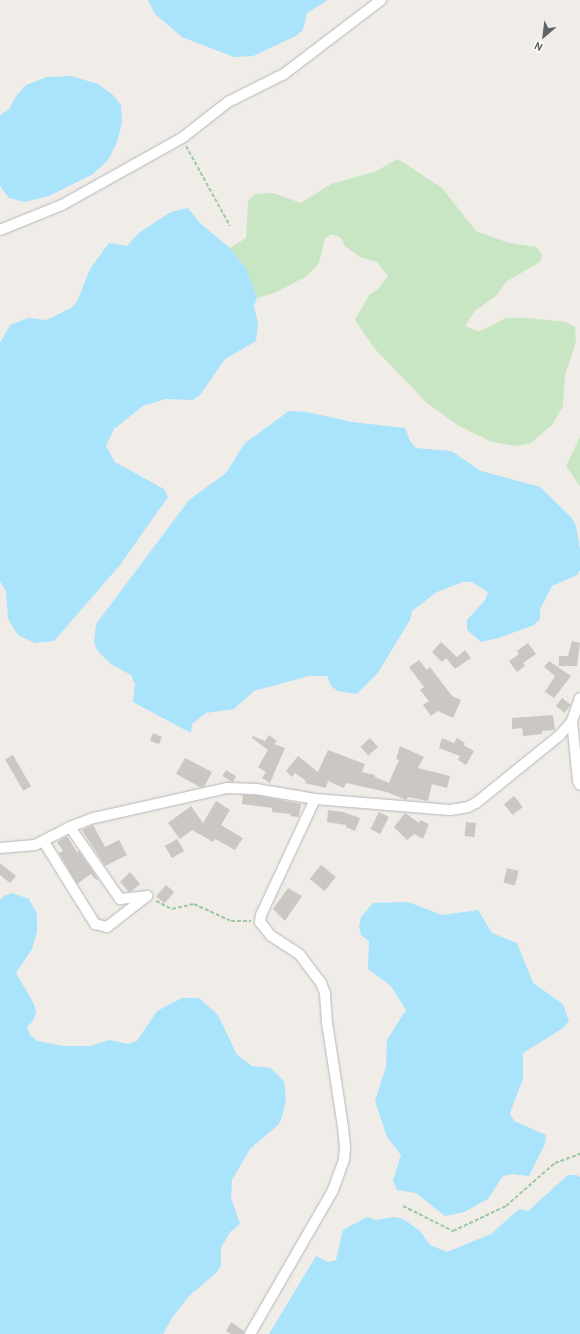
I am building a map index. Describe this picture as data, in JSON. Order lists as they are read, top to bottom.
{
  "north": "bottom left"
}
